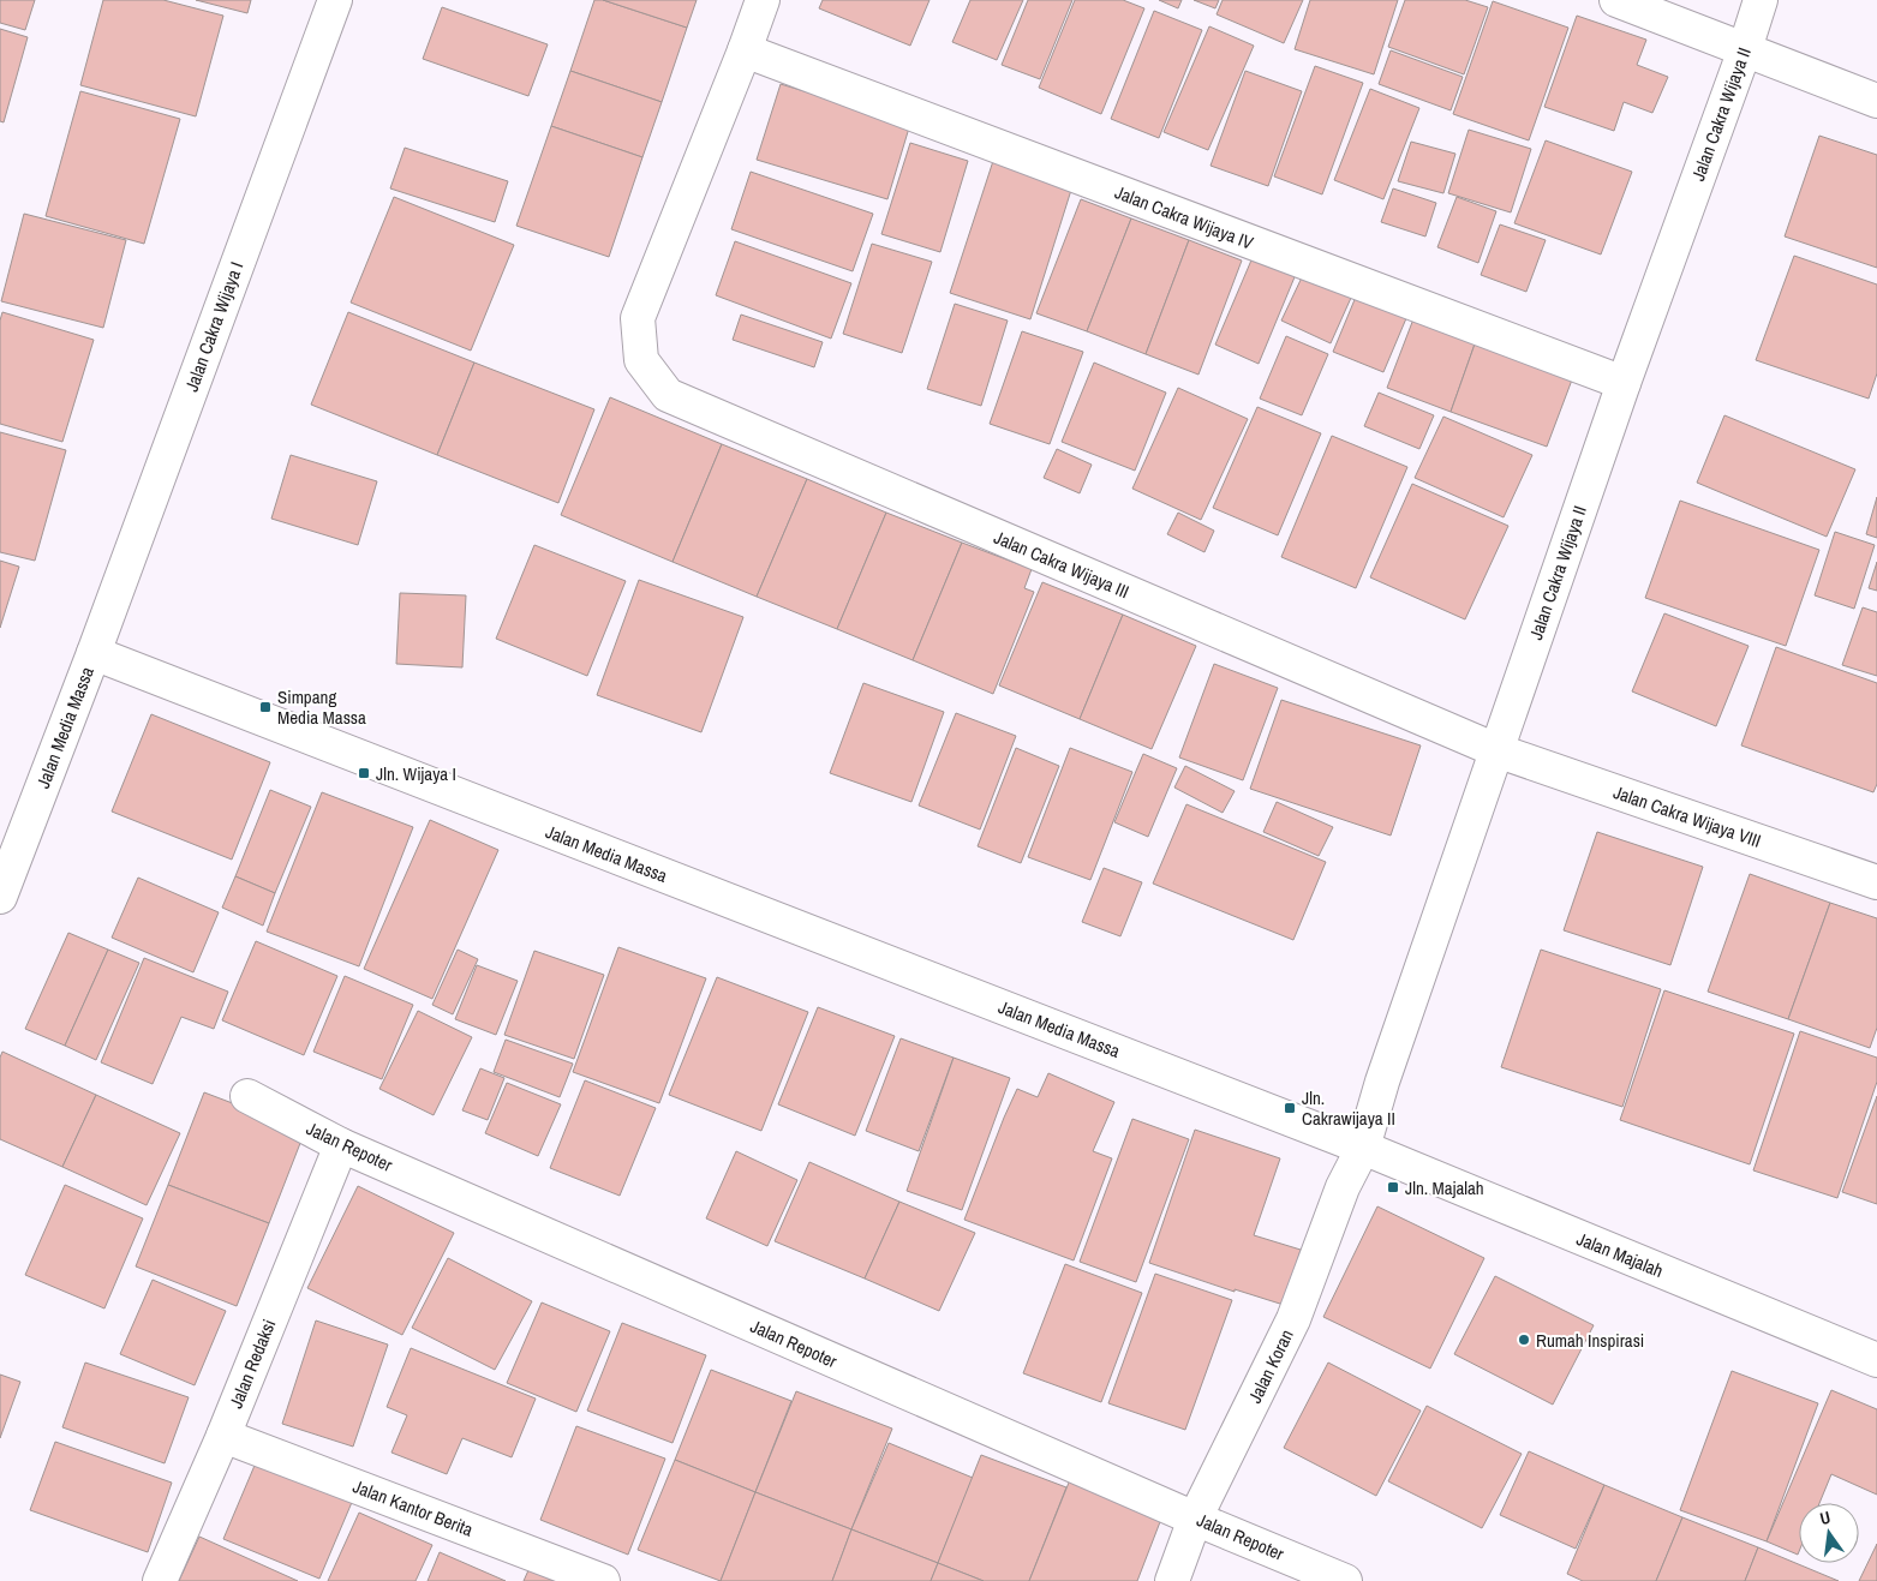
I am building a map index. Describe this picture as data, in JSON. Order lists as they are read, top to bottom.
{
  "streets": {
    "street": [
      "Jalan Cakra Wijaya II",
      "Jalan Cakra Wijaya IV",
      "Jalan Cakra Wijaya I",
      "Jalan Cakra Wijaya III",
      "Jalan Media Massa",
      "Jalan Cakra Wijaya VIII",
      "Jalan Repoter",
      "Jalan Majalah",
      "Jalan Redaksi",
      "Jalan Koran",
      "Jalan Kantor Berita"
    ]
  },
  "crossings": [
    ["Jalan Cakra Wijaya II", "Jalan Cakra Wijaya IV"],
    ["Jalan Cakra Wijaya II", "Jalan Cakra Wijaya III"],
    ["Jalan Cakra Wijaya II", "Jalan Media Massa"],
    ["Jalan Cakra Wijaya II", "Jalan Cakra Wijaya VIII"],
    ["Jalan Cakra Wijaya II", "Jalan Majalah"],
    ["Jalan Cakra Wijaya II", "Jalan Koran"],
    ["Jalan Cakra Wijaya IV", "Jalan Cakra Wijaya III"],
    ["Jalan Cakra Wijaya I", "Jalan Media Massa"],
    ["Jalan Cakra Wijaya III", "Jalan Cakra Wijaya VIII"],
    ["Jalan Media Massa", "Jalan Majalah"],
    ["Jalan Media Massa", "Jalan Koran"],
    ["Jalan Repoter", "Jalan Redaksi"],
    ["Jalan Repoter", "Jalan Koran"],
    ["Jalan Majalah", "Jalan Koran"],
    ["Jalan Redaksi", "Jalan Kantor Berita"]
  ],
  "places": {
    "transit": [
      "Simpang Media Massa",
      "Jln. Wijaya I",
      "Jln. Cakrawijaya II",
      "Jln. Majalah"
    ],
    "other": ["Rumah Inspirasi"]
  },
  "north": "top"
}
